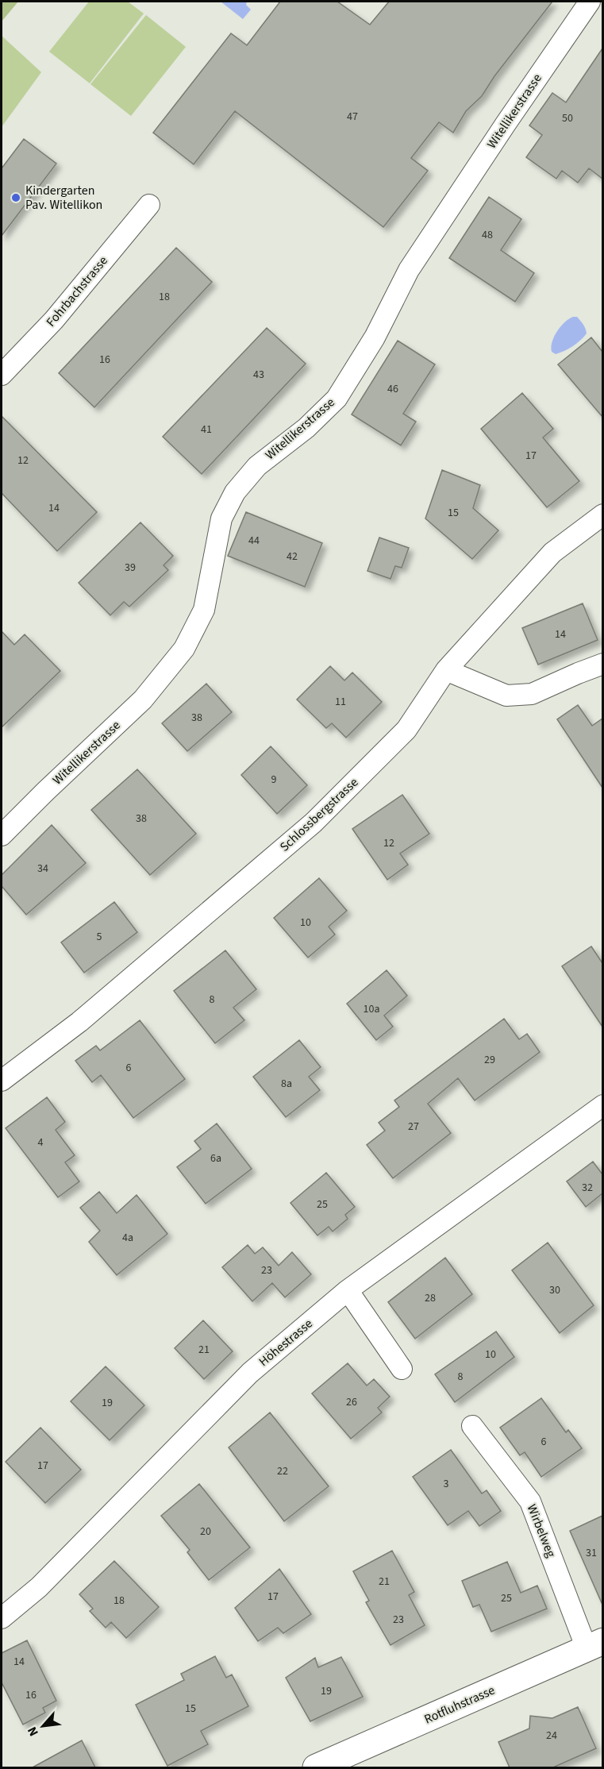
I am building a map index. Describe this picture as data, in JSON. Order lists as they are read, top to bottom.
{
  "streets": {
    "main road": ["Rotfluhstrasse"],
    "street": [
      "Witellikerstrasse",
      "Fohrbachstrasse",
      "Schlossbergstrasse",
      "Höhestrasse",
      "Wirbelweg"
    ]
  },
  "crossings": [
    ["Wirbelweg", "Rotfluhstrasse"]
  ],
  "places": ["Kindergarten Pav. Witellikon"],
  "house_numbers": [
    "47",
    "50",
    "48",
    "18",
    "16",
    "43",
    "46",
    "41",
    "17",
    "12",
    "14",
    "15",
    "44",
    "42",
    "39",
    "14",
    "11",
    "38",
    "9",
    "38",
    "12",
    "34",
    "10",
    "5",
    "8",
    "10a",
    "29",
    "6",
    "8a",
    "27",
    "4",
    "6a",
    "32",
    "25",
    "4a",
    "23",
    "30",
    "28",
    "21",
    "10",
    "8",
    "26",
    "19",
    "6",
    "17",
    "22",
    "3",
    "20",
    "31",
    "21",
    "17",
    "25",
    "18",
    "23",
    "14",
    "19",
    "16",
    "15",
    "24"
  ],
  "north": "bottom left"
}
